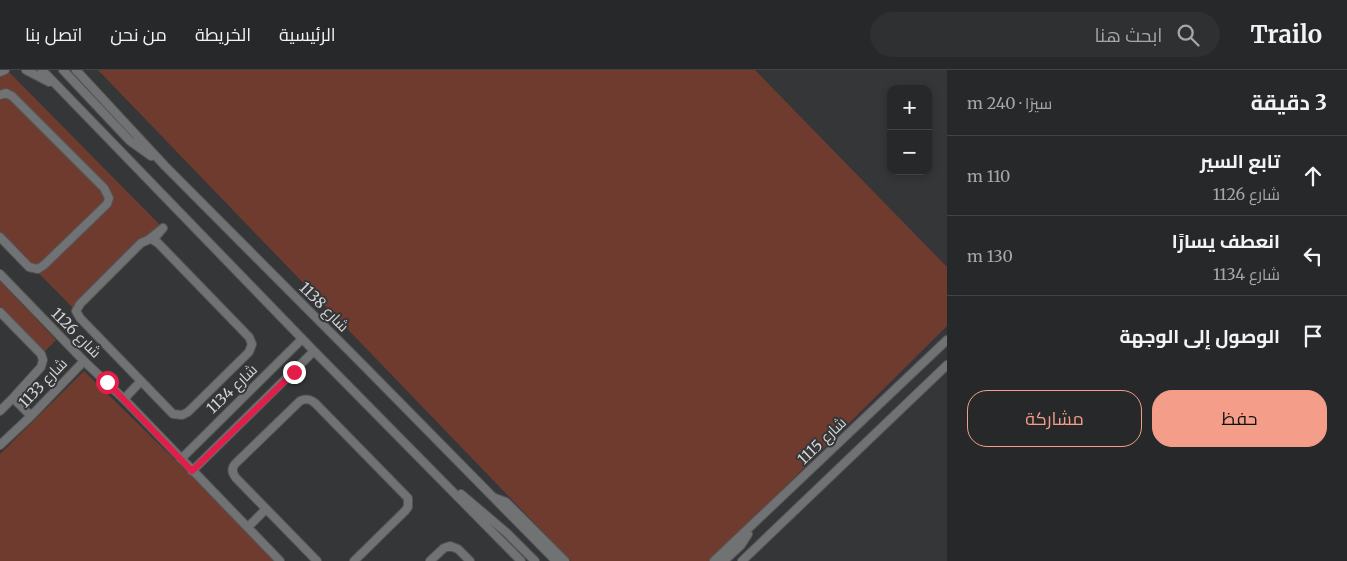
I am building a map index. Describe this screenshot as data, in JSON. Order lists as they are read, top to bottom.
{
  "streets": {
    "street": [
      "شارع 1138",
      "شارع 1126",
      "شارع 1133",
      "شارع 1134",
      "شارع 1115"
    ]
  },
  "crossings": [
    ["شارع 1126", "شارع 1133"],
    ["شارع 1126", "شارع 1134"]
  ],
  "page": {
    "header": "Trailo",
    "search": "ابحث هنا",
    "nav": [
      "الرئيسية",
      "الخريطة",
      "من نحن",
      "اتصل بنا"
    ],
    "heading": ["3 دقيقة", "سيرًا · 240 m"],
    "map_buttons": ["+", "−"],
    "list": [
      ["تابع السير", "شارع 1126", "110 m"],
      ["انعطف يسارًا", "شارع 1134", "130 m"],
      "الوصول إلى الوجهة"
    ],
    "buttons": ["حفظ", "مشاركة"]
  }
}
